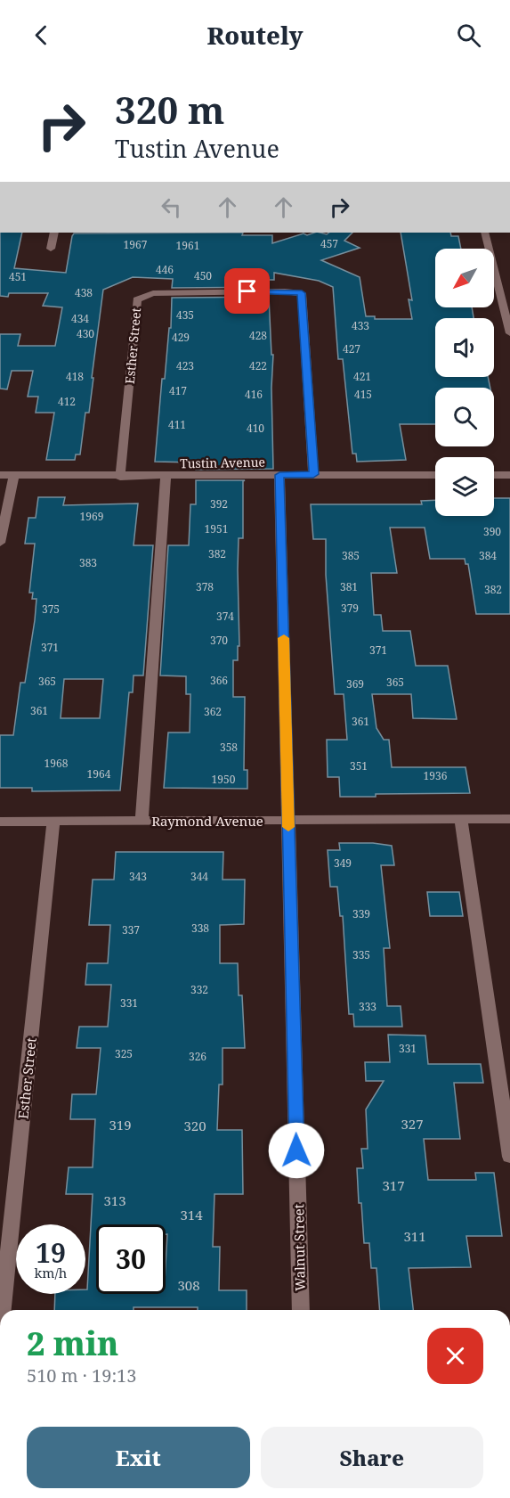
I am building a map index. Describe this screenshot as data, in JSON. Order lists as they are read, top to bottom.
{
  "streets": {
    "street": [
      "Esther Street",
      "Tustin Avenue",
      "Raymond Avenue",
      "Walnut Street"
    ]
  },
  "crossings": [
    ["Esther Street", "Tustin Avenue"],
    ["Esther Street", "Raymond Avenue"],
    ["Tustin Avenue", "Walnut Street"],
    ["Raymond Avenue", "Walnut Street"]
  ],
  "house_numbers": [
    "457",
    "1967",
    "1961",
    "446",
    "450",
    "451",
    "438",
    "435",
    "434",
    "433",
    "430",
    "428",
    "429",
    "427",
    "423",
    "422",
    "418",
    "421",
    "417",
    "416",
    "415",
    "412",
    "411",
    "410",
    "392",
    "1969",
    "1951",
    "390",
    "382",
    "385",
    "384",
    "383",
    "378",
    "381",
    "382",
    "379",
    "375",
    "374",
    "370",
    "371",
    "371",
    "366",
    "365",
    "365",
    "369",
    "361",
    "362",
    "361",
    "358",
    "1968",
    "351",
    "1964",
    "1936",
    "1950",
    "349",
    "343",
    "344",
    "339",
    "338",
    "337",
    "335",
    "332",
    "331",
    "333",
    "331",
    "325",
    "326",
    "327",
    "319",
    "320",
    "317",
    "313",
    "314",
    "311",
    "308"
  ],
  "north": "bottom left",
  "page": {
    "header": "Routely",
    "turn": ["320 m", "Tustin Avenue"],
    "speed": "19 km/h",
    "limit": "30",
    "heading": ["2 min", "510 m · 19:13"],
    "buttons": ["Exit", "Share"]
  }
}
